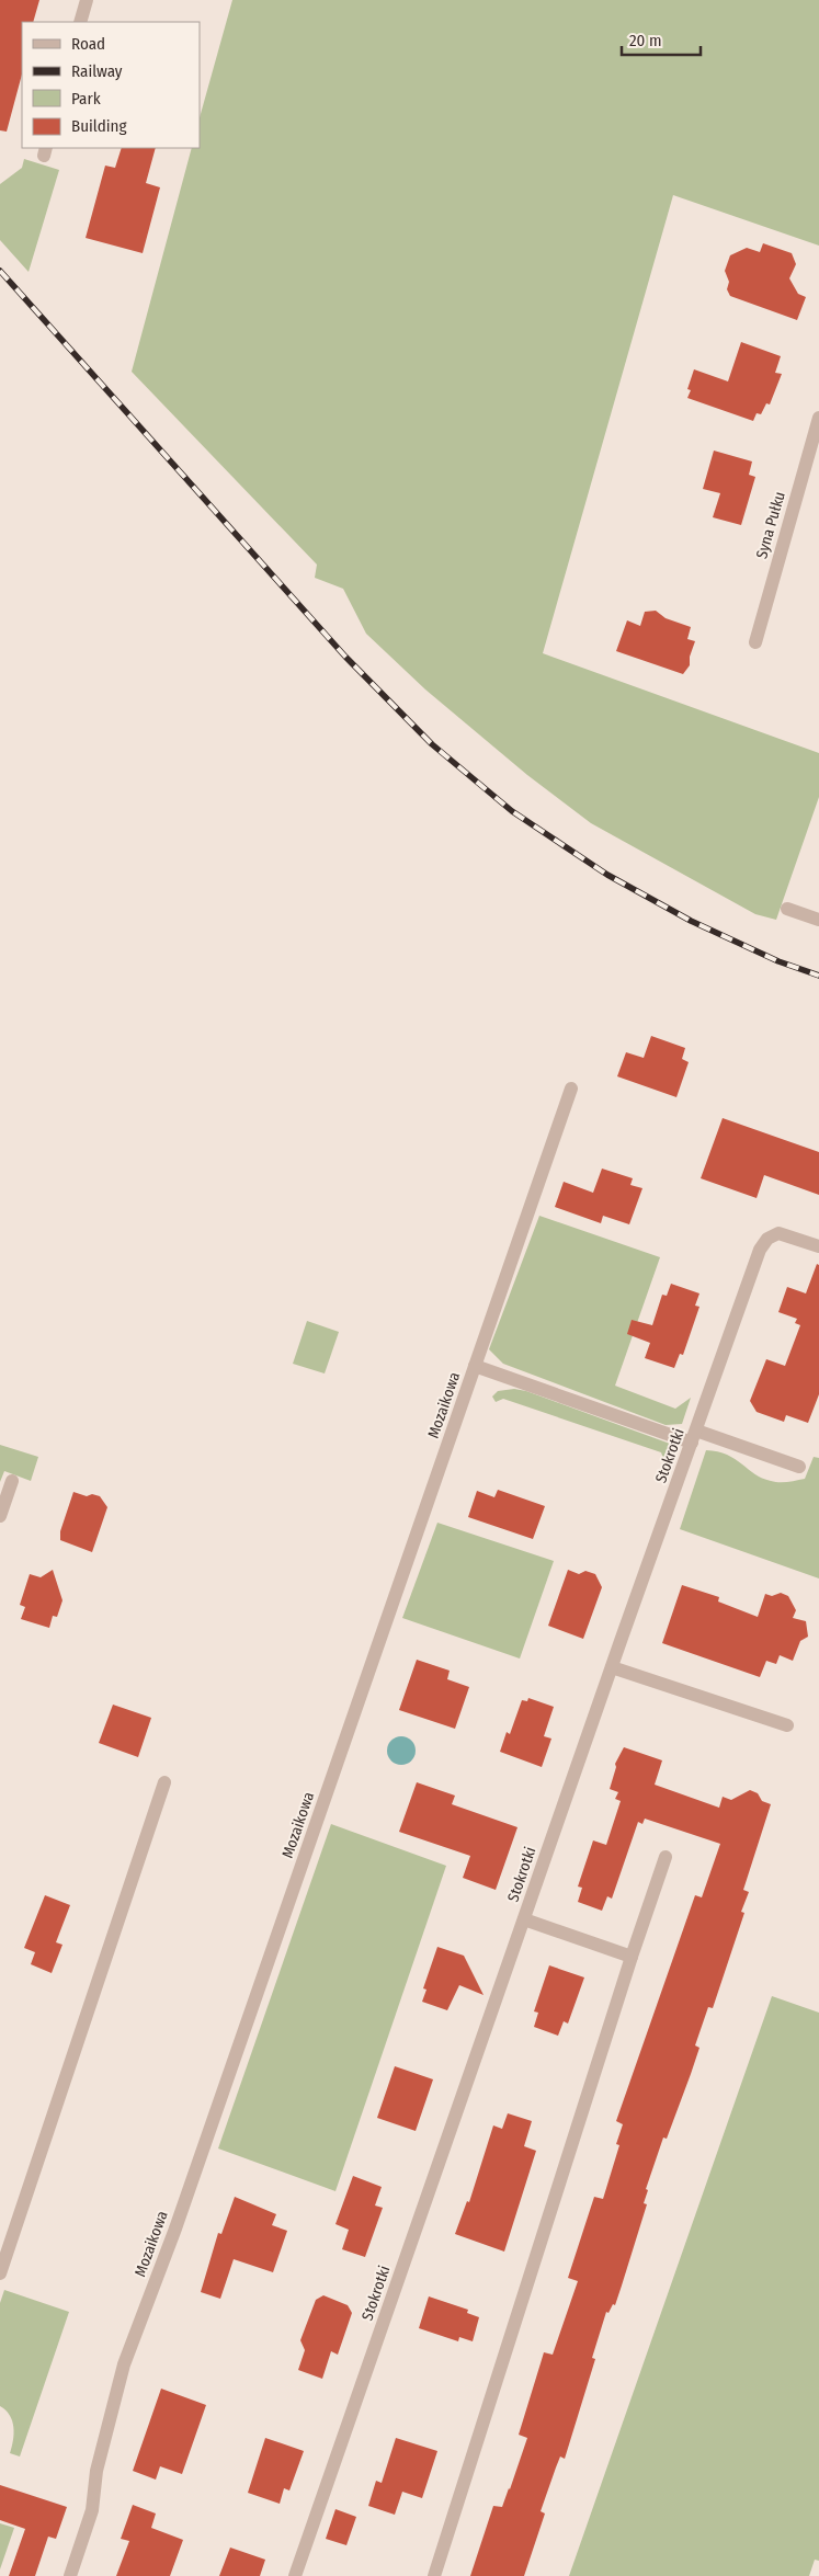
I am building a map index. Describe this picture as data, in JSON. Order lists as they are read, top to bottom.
{
  "streets": {
    "street": ["Syna Pułku", "Mozaikowa", "Stokrotki"]
  },
  "legend": [
    "Road",
    "Railway",
    "Park",
    "Building"
  ],
  "scale_bar": "20 m"
}
